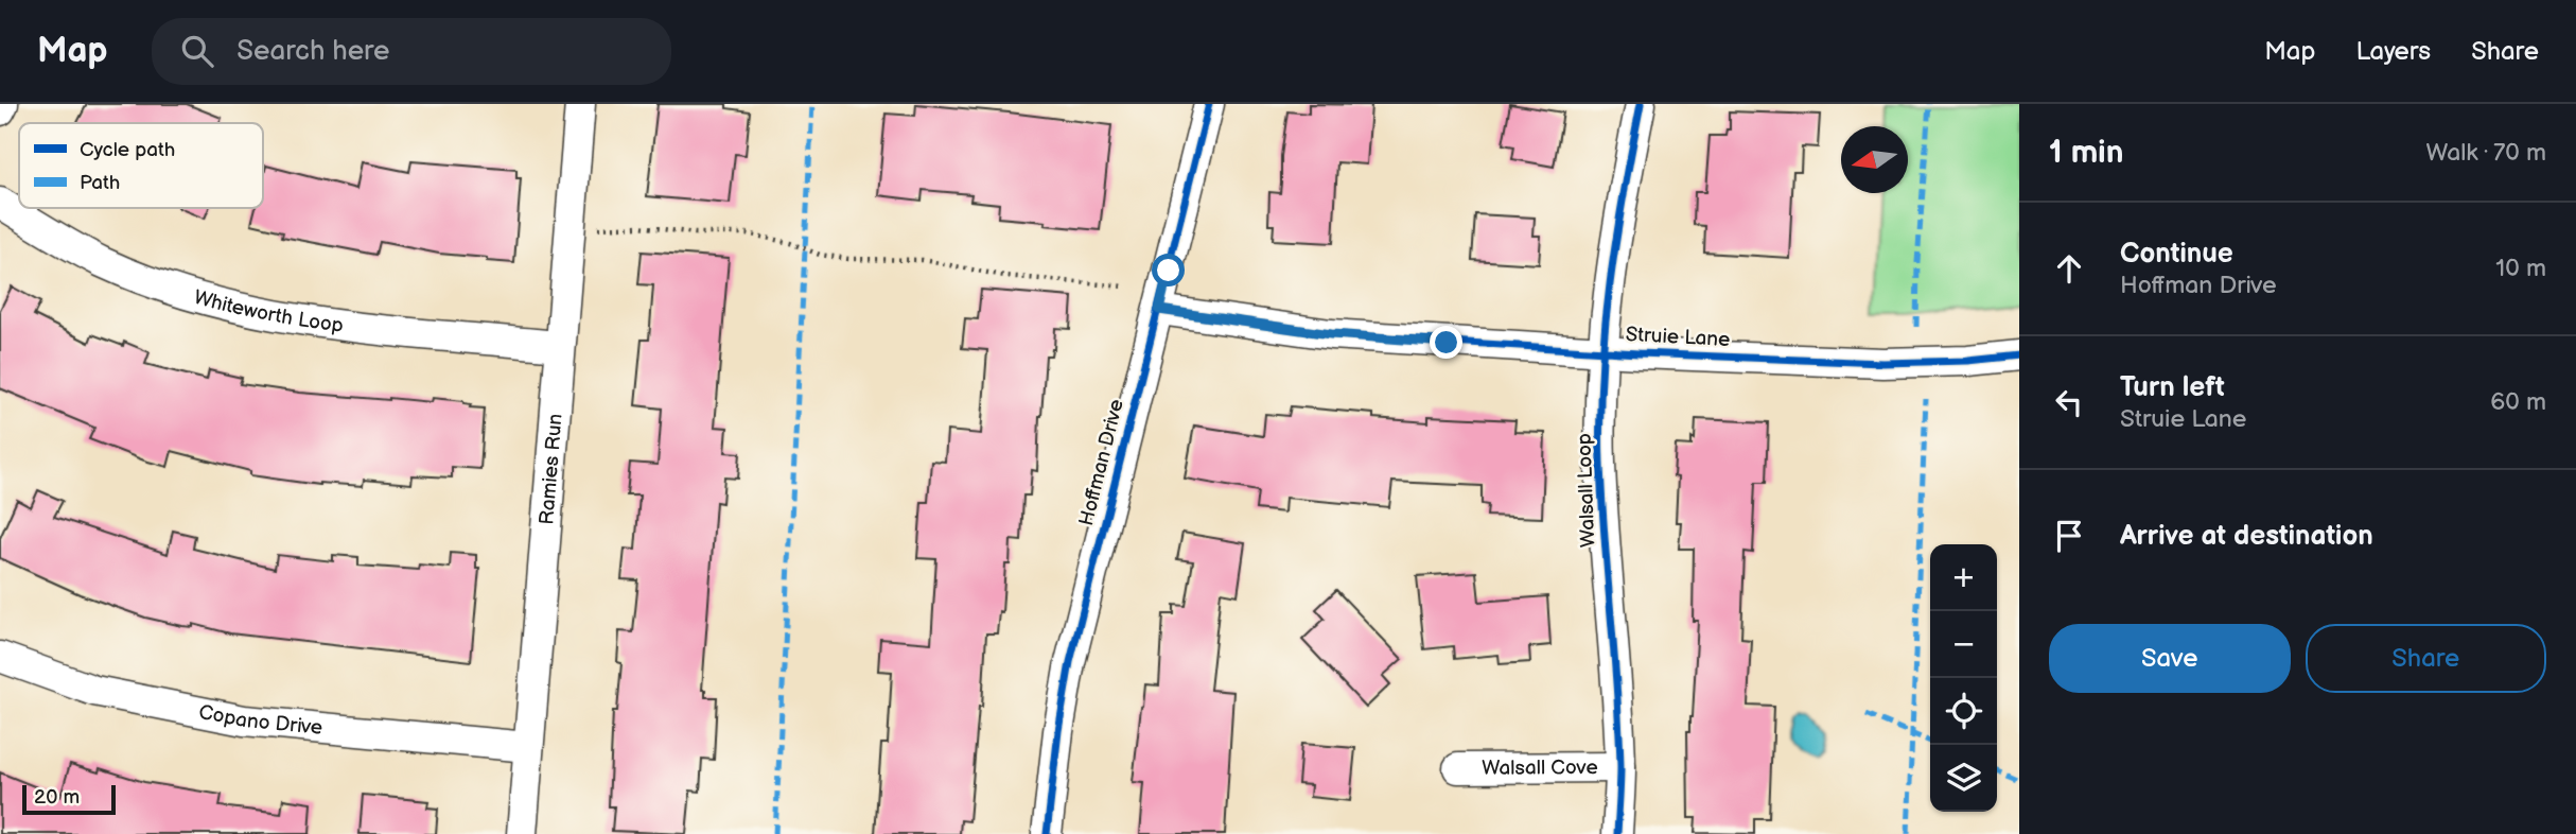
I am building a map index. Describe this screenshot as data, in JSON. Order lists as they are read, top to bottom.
{
  "streets": {
    "street": [
      "Whiteworth Loop",
      "Struie Lane",
      "Hoffman Drive",
      "Ramies Run",
      "Walsall Loop",
      "Copano Drive",
      "Walsall Cove"
    ]
  },
  "crossings": [
    ["Whiteworth Loop", "Ramies Run"],
    ["Struie Lane", "Hoffman Drive"],
    ["Struie Lane", "Walsall Loop"],
    ["Ramies Run", "Copano Drive"],
    ["Walsall Loop", "Walsall Cove"]
  ],
  "legend": ["Cycle path", "Path"],
  "scale_bar": "20 m",
  "north": "left",
  "page": {
    "header": "Map",
    "search": "Search here",
    "nav": ["Map", "Layers", "Share"],
    "heading": ["1 min", "Walk · 70 m"],
    "list": [
      ["Continue", "Hoffman Drive", "10 m"],
      ["Turn left", "Struie Lane", "60 m"],
      "Arrive at destination"
    ],
    "map_buttons": ["+", "−"],
    "buttons": ["Save", "Share"],
    "scale": "20 m"
  }
}
